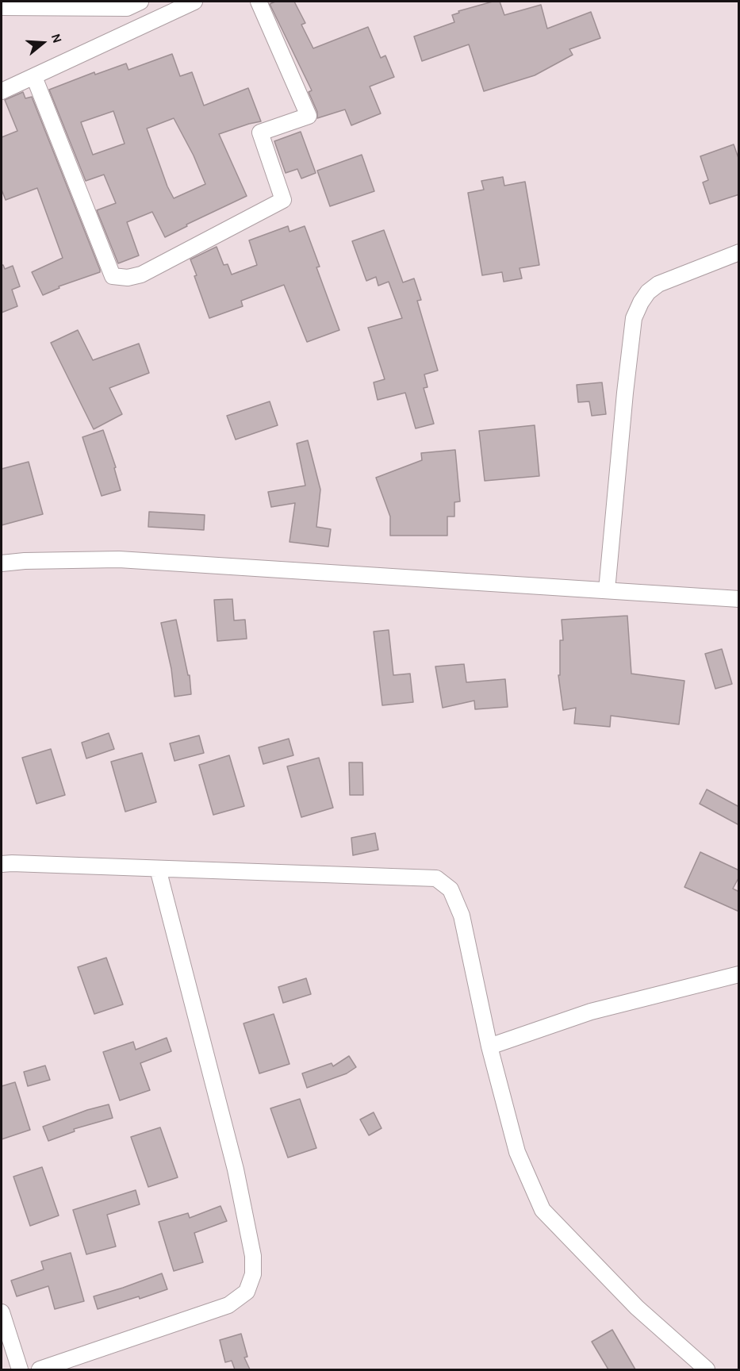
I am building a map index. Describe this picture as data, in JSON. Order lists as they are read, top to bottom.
{
  "north": "right"
}
